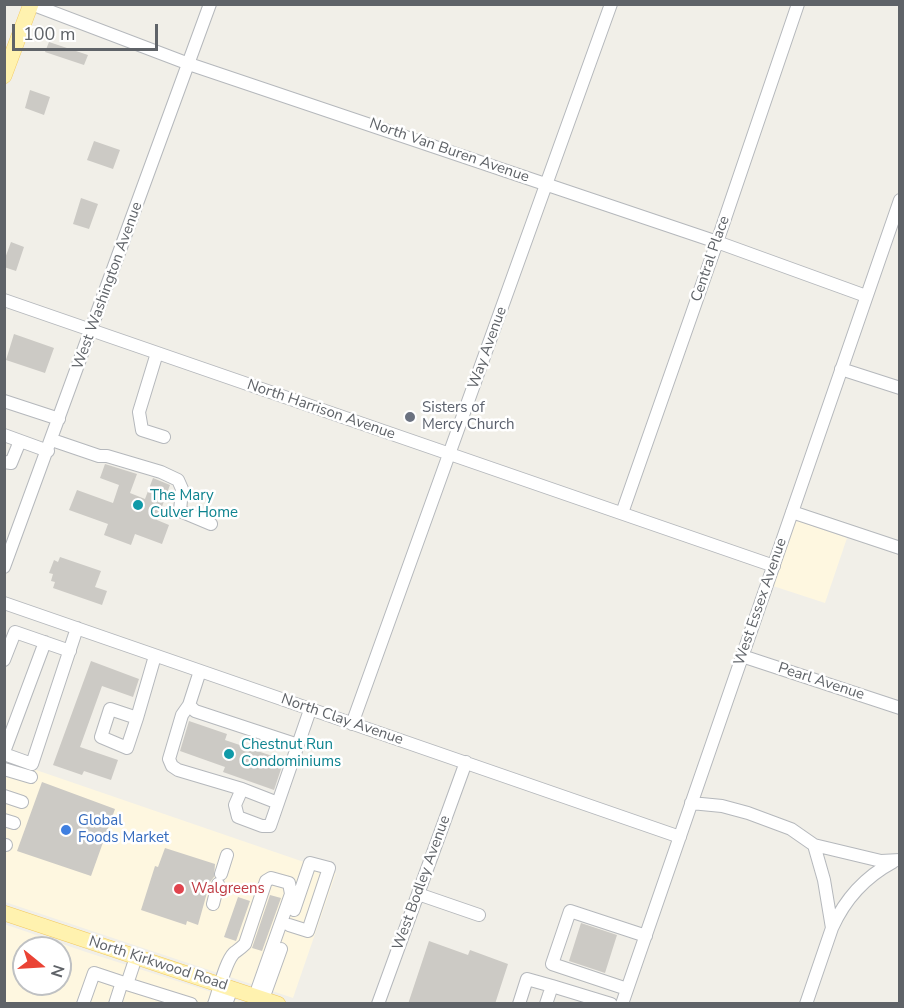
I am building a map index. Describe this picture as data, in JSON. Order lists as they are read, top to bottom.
{
  "streets": {
    "main road": ["North Kirkwood Road"],
    "street": [
      "North Van Buren Avenue",
      "Central Place",
      "West Washington Avenue",
      "Way Avenue",
      "North Harrison Avenue",
      "West Essex Avenue",
      "Pearl Avenue",
      "North Clay Avenue",
      "West Bodley Avenue"
    ]
  },
  "crossings": [
    ["North Van Buren Avenue", "Central Place"],
    ["North Van Buren Avenue", "West Washington Avenue"],
    ["North Van Buren Avenue", "Way Avenue"],
    ["North Van Buren Avenue", "West Essex Avenue"],
    ["Central Place", "North Harrison Avenue"],
    ["West Washington Avenue", "North Harrison Avenue"],
    ["Way Avenue", "North Harrison Avenue"],
    ["Way Avenue", "North Clay Avenue"],
    ["North Harrison Avenue", "West Essex Avenue"],
    ["West Essex Avenue", "Pearl Avenue"],
    ["West Essex Avenue", "North Clay Avenue"],
    ["North Clay Avenue", "West Bodley Avenue"]
  ],
  "places": [
    "Sisters of Mercy Church",
    "The Mary Culver Home",
    "Chestnut Run Condominiums",
    "Global Foods Market",
    "Walgreens"
  ],
  "scale_bar": "100 m",
  "north": "right"
}
